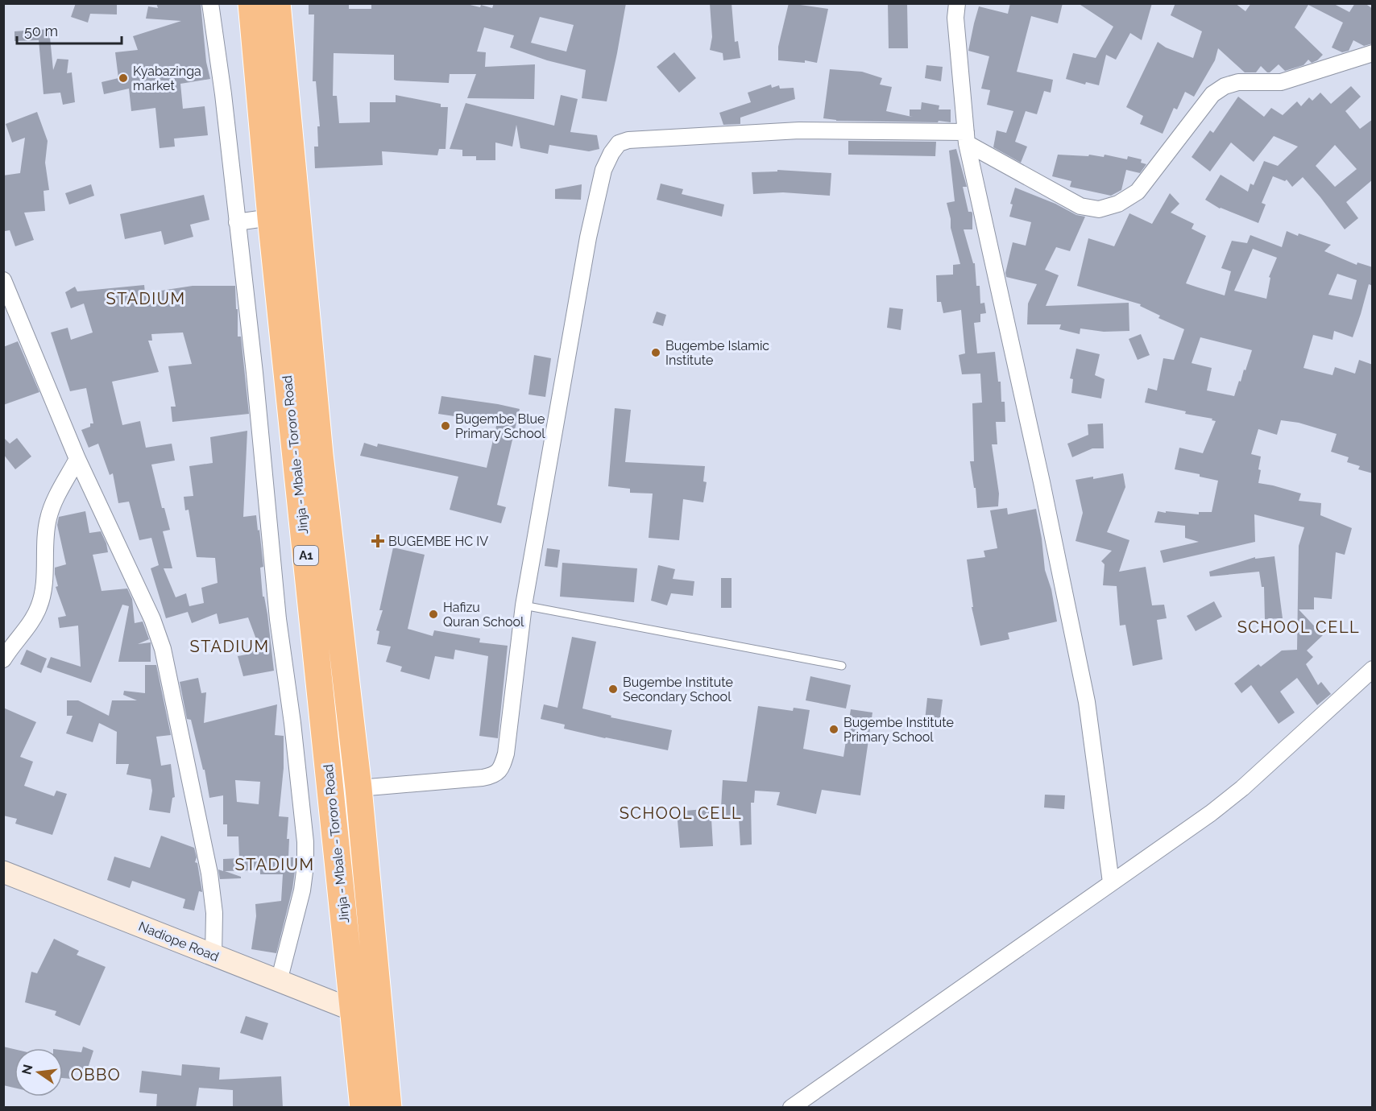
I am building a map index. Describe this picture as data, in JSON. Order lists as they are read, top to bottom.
{
  "streets": {
    "highway": ["Jinja - Mbale - Tororo Road", "A1"],
    "street": ["Nadiope Road"]
  },
  "crossings": [
    ["Jinja - Mbale - Tororo Road", "Nadiope Road"]
  ],
  "districts": [
    "STADIUM",
    "SCHOOL CELL",
    "STADIUM",
    "SCHOOL CELL",
    "STADIUM",
    "OBBO"
  ],
  "places": {
    "other": [
      "Kyabazinga market",
      "Bugembe Islamic Institute",
      "Bugembe Blue Primary School",
      "Hafizu Quran School",
      "Bugembe Institute Secondary School",
      "Bugembe Institute Primary School"
    ],
    "health": ["BUGEMBE HC IV"]
  },
  "scale_bar": "50 m",
  "north": "left"
}
